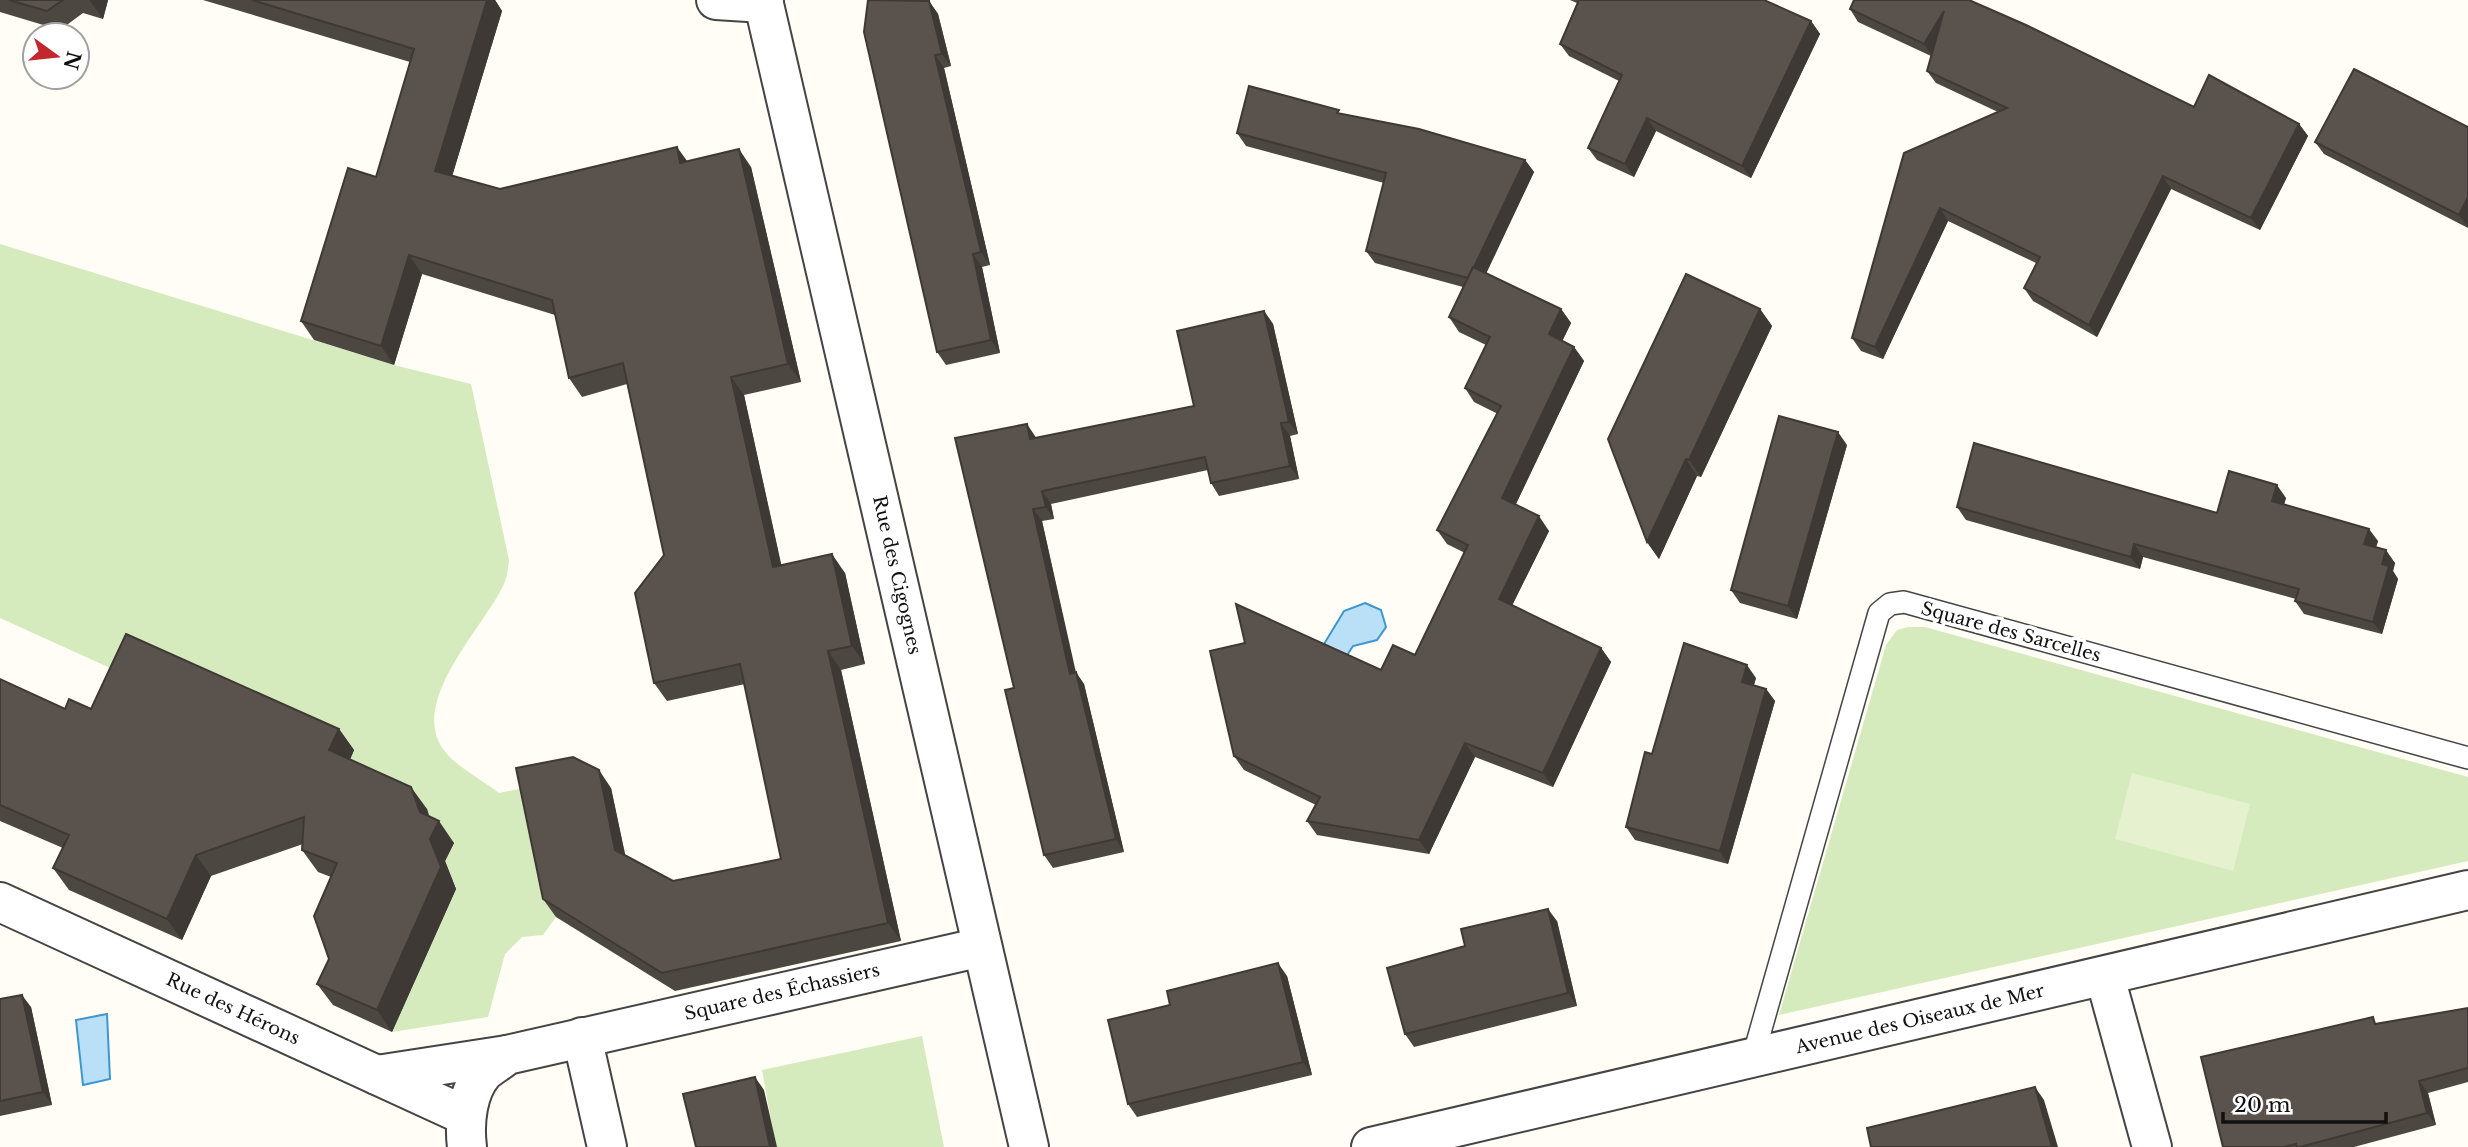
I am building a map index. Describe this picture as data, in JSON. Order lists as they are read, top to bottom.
{
  "streets": {
    "street": [
      "Rue des Cigognes",
      "Square des Échassiers",
      "Rue des Hérons",
      "Avenue des Oiseaux de Mer"
    ],
    "lane": ["Square des Sarcelles"]
  },
  "crossings": [
    ["Rue des Cigognes", "Square des Échassiers"],
    ["Square des Sarcelles", "Avenue des Oiseaux de Mer"],
    ["Square des Échassiers", "Rue des Hérons"]
  ],
  "scale_bar": "20 m",
  "north": "right"
}
